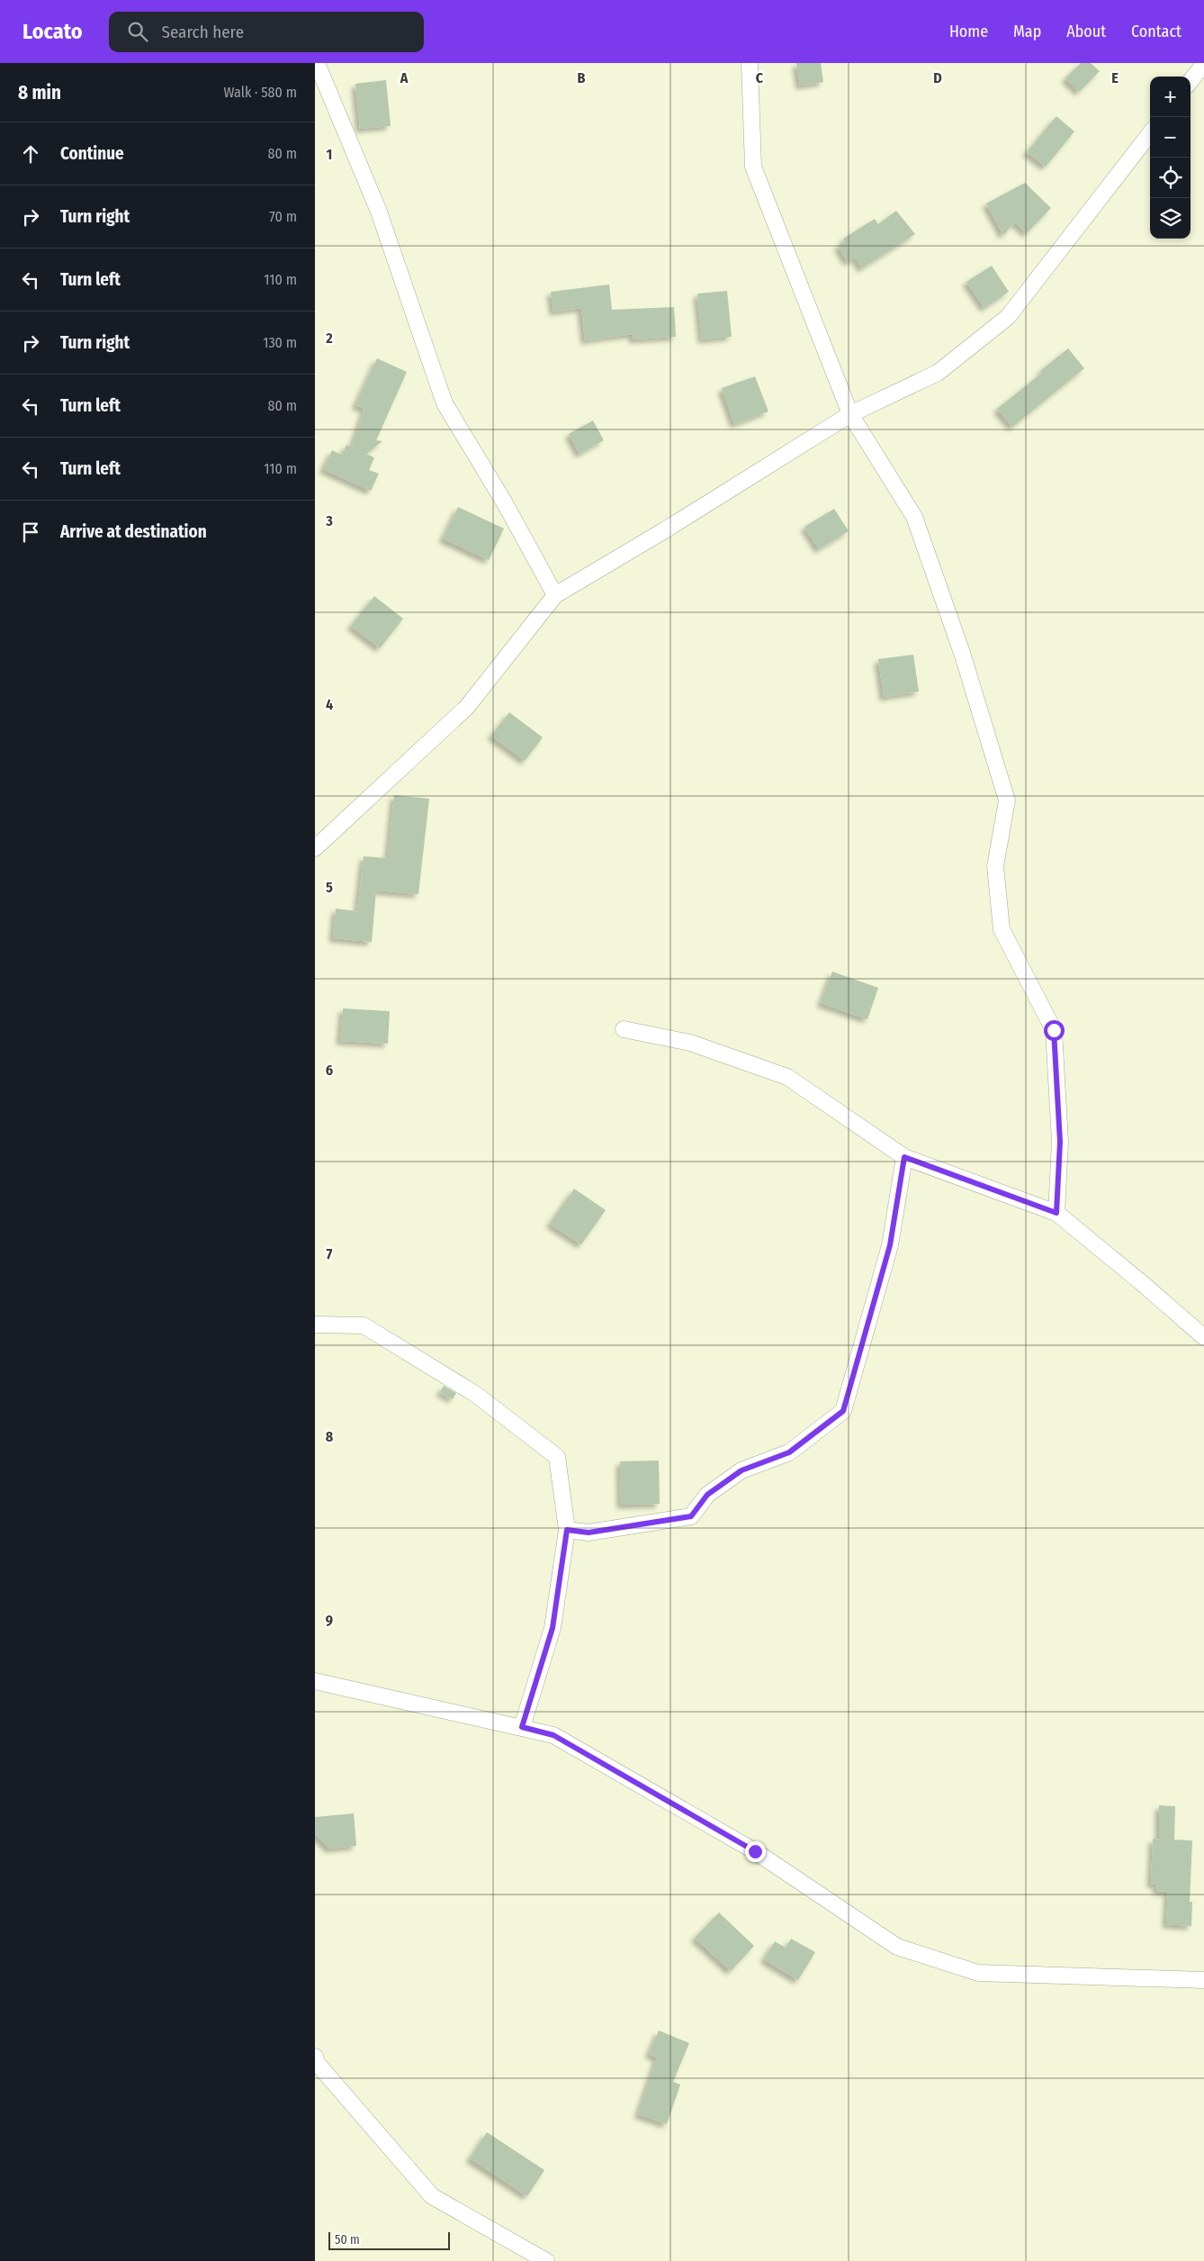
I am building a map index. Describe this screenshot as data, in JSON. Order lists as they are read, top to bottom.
{
  "scale_bar": "50 m",
  "page": {
    "header": "Locato",
    "search": "Search here",
    "nav": [
      "Home",
      "Map",
      "About",
      "Contact"
    ],
    "heading": ["8 min", "Walk · 580 m"],
    "map_buttons": ["+", "−"],
    "list": [
      ["Continue", "80 m"],
      ["Turn right", "70 m"],
      ["Turn left", "110 m"],
      ["Turn right", "130 m"],
      ["Turn left", "80 m"],
      ["Turn left", "110 m"],
      "Arrive at destination"
    ],
    "scale": "50 m"
  },
  "grid": {
    "columns": [
      "A",
      "B",
      "C",
      "D",
      "E"
    ],
    "rows": [
      "1",
      "2",
      "3",
      "4",
      "5",
      "6",
      "7",
      "8",
      "9"
    ]
  }
}
